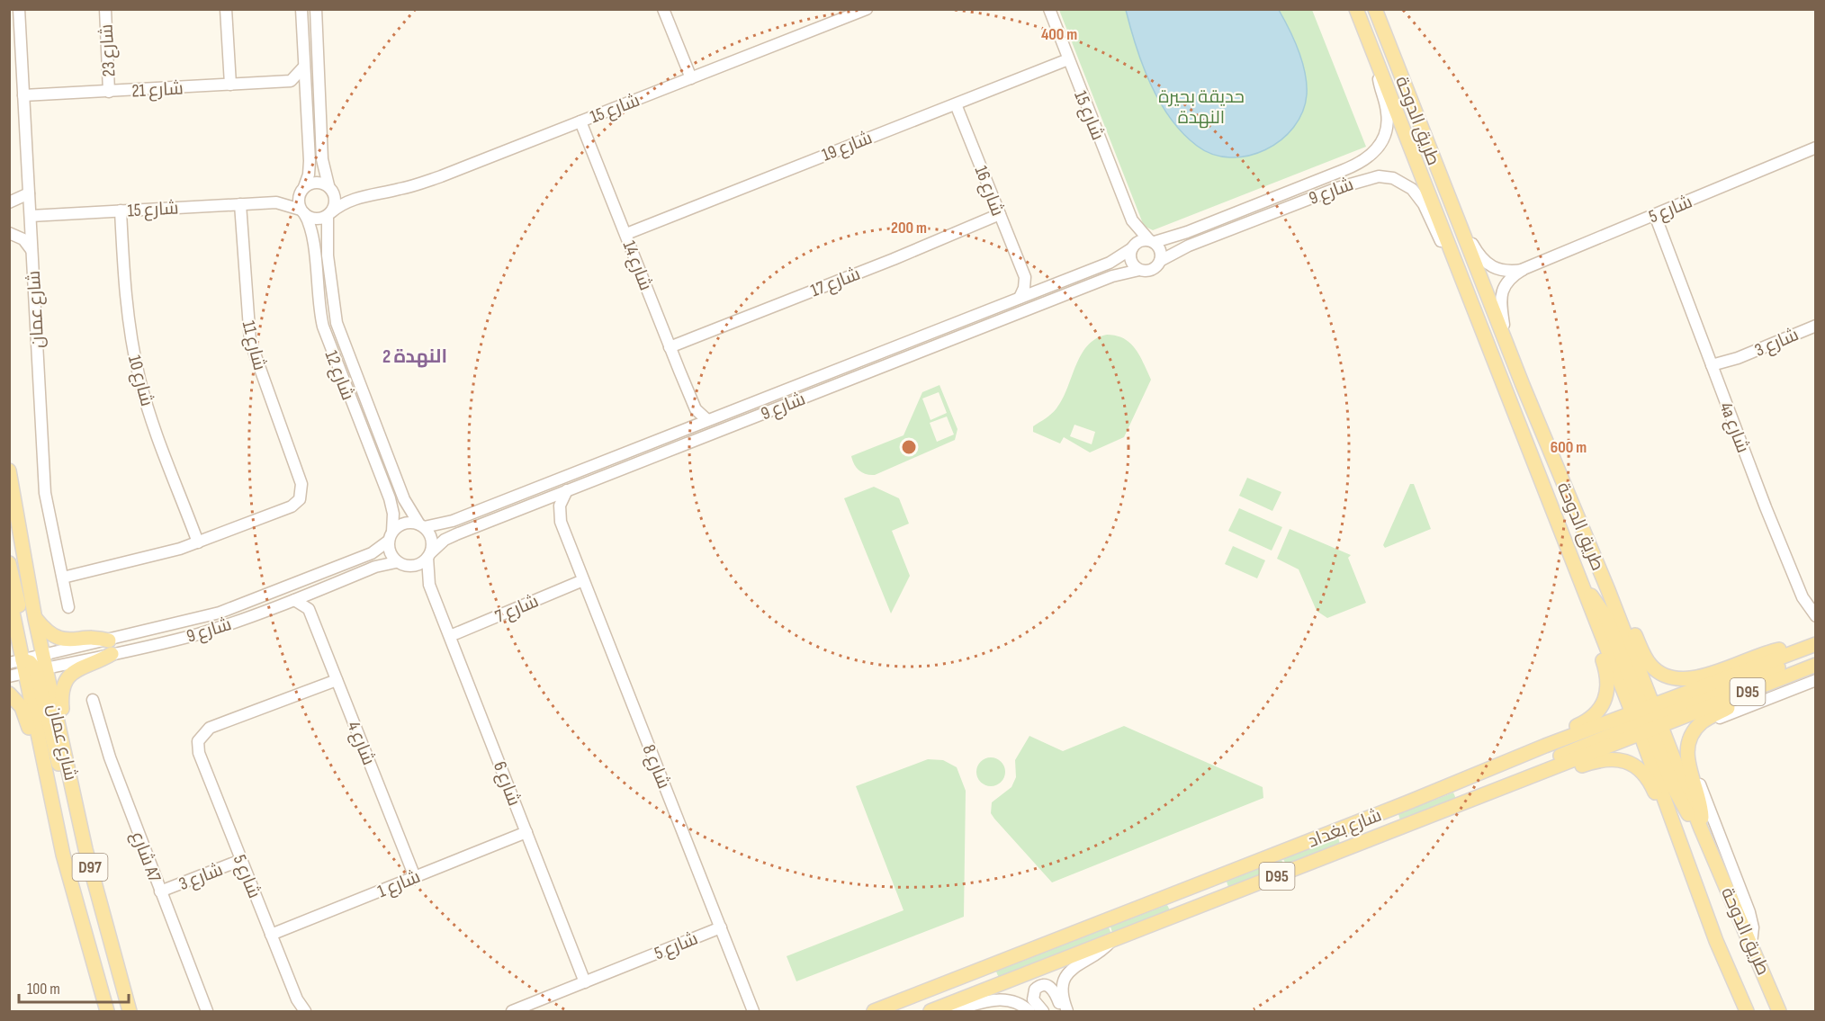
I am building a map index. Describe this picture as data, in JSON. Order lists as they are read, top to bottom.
{
  "streets": {
    "main road": [
      "طريق الدوحة",
      "شارع عمان",
      "D95",
      "شارع بغداد",
      "D97"
    ],
    "street": [
      "شارع 23",
      "شارع 21",
      "شارع 15",
      "شارع 19",
      "شارع 16",
      "شارع 9",
      "شارع 5",
      "شارع 14",
      "شارع 17",
      "شارع 3",
      "شارع 11",
      "شارع 12",
      "شارع 10",
      "4a شارع",
      "شارع 7",
      "شارع 4",
      "شارع 8",
      "شارع 6",
      "شارع A7",
      "شارع 1"
    ]
  },
  "crossings": [
    ["شارع 23", "شارع 21"],
    ["شارع 21", "شارع عمان"],
    ["شارع 15", "شارع 19"],
    ["شارع 15", "شارع 9"],
    ["شارع 15", "شارع 14"],
    ["شارع 15", "شارع عمان"],
    ["شارع 15", "شارع 11"],
    ["شارع 15", "شارع 12"],
    ["شارع 15", "شارع 10"],
    ["طريق الدوحة", "شارع 9"],
    ["طريق الدوحة", "شارع 5"],
    ["طريق الدوحة", "شارع بغداد"],
    ["شارع 19", "شارع 16"],
    ["شارع 19", "شارع 14"],
    ["شارع 16", "شارع 17"],
    ["شارع 9", "شارع 14"],
    ["شارع 9", "شارع عمان"],
    ["شارع 9", "شارع 12"],
    ["شارع 9", "شارع 8"],
    ["شارع 9", "شارع 6"],
    ["شارع 5", "شارع 3"],
    ["شارع 5", "4a شارع"],
    ["شارع 5", "شارع 4"],
    ["شارع 5", "شارع 8"],
    ["شارع 5", "شارع 6"],
    ["شارع 5", "شارع 1"],
    ["شارع 14", "شارع 17"],
    ["شارع عمان", "شارع 11"],
    ["شارع 3", "4a شارع"],
    ["شارع 3", "شارع A7"],
    ["شارع 11", "شارع 10"],
    ["شارع 12", "شارع 6"],
    ["شارع 7", "شارع 8"],
    ["شارع 7", "شارع 6"],
    ["شارع 4", "شارع 1"],
    ["شارع 6", "شارع 1"]
  ],
  "districts": ["النهدة 2"],
  "parks": ["حديقة بحيرة النهدة"],
  "scale_bar": "100 m",
  "rings": ["400 m", "200 m", "600 m"]
}
